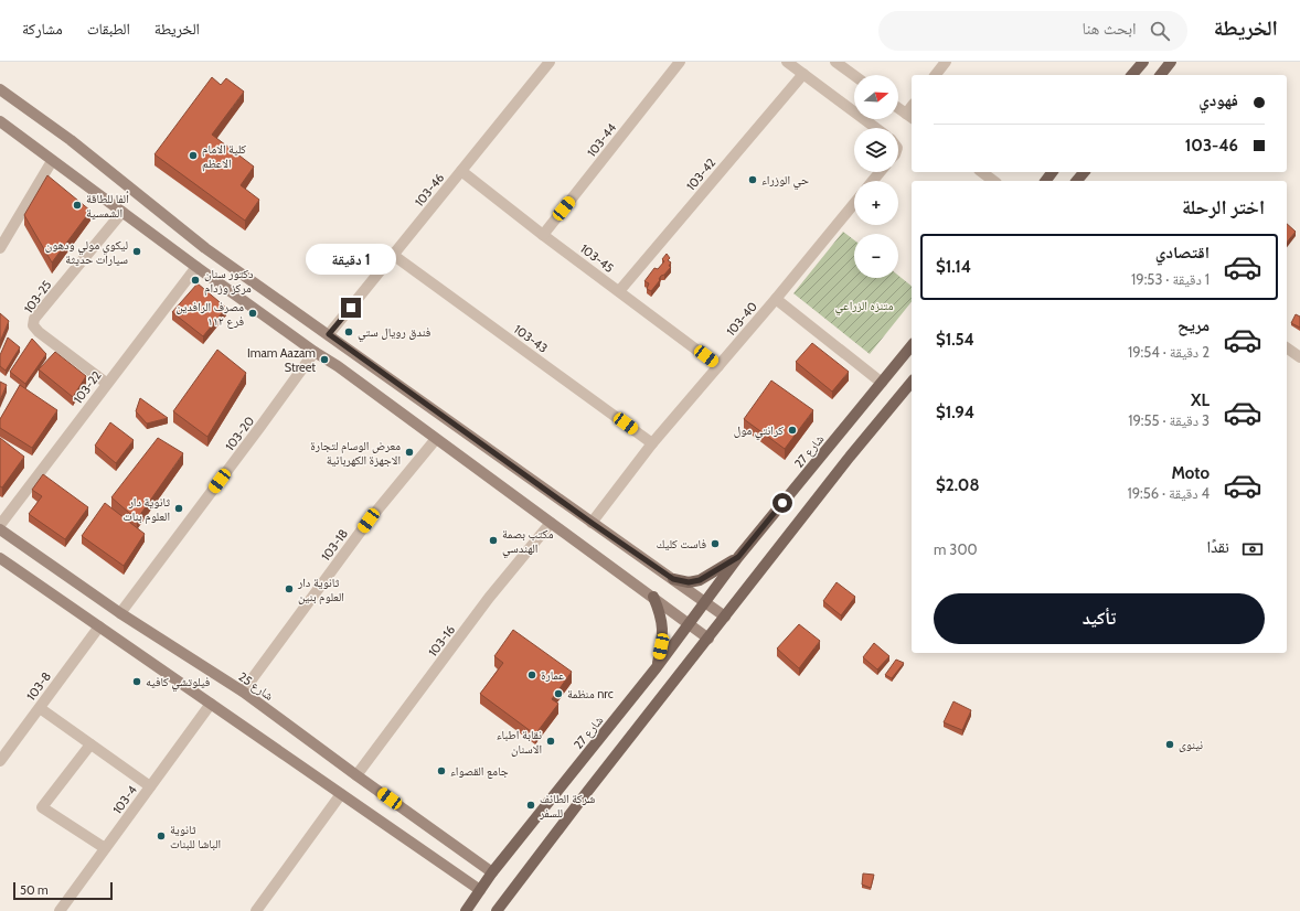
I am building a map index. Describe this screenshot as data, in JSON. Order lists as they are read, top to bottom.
{
  "streets": {
    "main road": ["شارع 27", "شارع 25"],
    "street": [
      "103-44",
      "103-42",
      "103-46",
      "103-45",
      "103-25",
      "103-40",
      "103-43",
      "103-22",
      "103-20",
      "103-18",
      "103-16",
      "103-8",
      "103-4"
    ]
  },
  "crossings": [
    ["103-44", "103-45"],
    ["103-42", "103-45"],
    ["103-46", "103-45"],
    ["103-46", "103-43"],
    ["103-45", "103-40"],
    ["103-25", "103-22"],
    ["103-40", "103-43"],
    ["103-20", "شارع 25"],
    ["شارع 27", "شارع 25"],
    ["103-18", "شارع 25"],
    ["103-16", "شارع 25"]
  ],
  "parks": ["متنزه الزراعي"],
  "places": [
    "كلية الامام الاعظم",
    "حي الوزراء",
    "ألفا للطاقة الشمسية",
    "ليكوي مولي ودهون سيارات حديثة",
    "دكتور سنان مركز وزدام",
    "مصرف الرافدين فرع ١١٢",
    "فندق رويال ستي",
    "Imam Aazam Street",
    "كرانتي مول",
    "معرض الوسام لتجارة الاجهزة الكهربائية",
    "ثانوية دار العلوم بنات",
    "مكتب بصمة الهندسي",
    "فاست كليك",
    "ثانوية دار العلوم بنين",
    "عمارة",
    "فيلوتشي كافيه",
    "منظمة nrc",
    "نقابة اطباء الاسنان",
    "نينوى",
    "جامع القصواء",
    "شركة الطائف للسفر",
    "ثانوية الباشا للبنات"
  ],
  "scale_bar": "50 m",
  "north": "right",
  "page": {
    "header": "الخريطة",
    "search": "ابحث هنا",
    "nav": ["الخريطة", "الطبقات", "مشاركة"],
    "map_buttons": ["+", "−"],
    "banner": ["فهودي", "103-46"],
    "heading": "اختر الرحلة",
    "list": [
      {
        "name": "اقتصادي",
        "note": "1 دقيقة · 19:53",
        "value": "$1.14"
      },
      {
        "name": "مريح",
        "note": "2 دقيقة · 19:54",
        "value": "$1.54"
      },
      {
        "name": "XL",
        "note": "3 دقيقة · 19:55",
        "value": "$1.94"
      },
      {
        "name": "Moto",
        "note": "4 دقيقة · 19:56",
        "value": "$2.08"
      }
    ],
    "bubble": "1 دقيقة",
    "pay": ["نقدًا", "300 m"],
    "buttons": "تأكيد",
    "scale": "50 m"
  }
}
